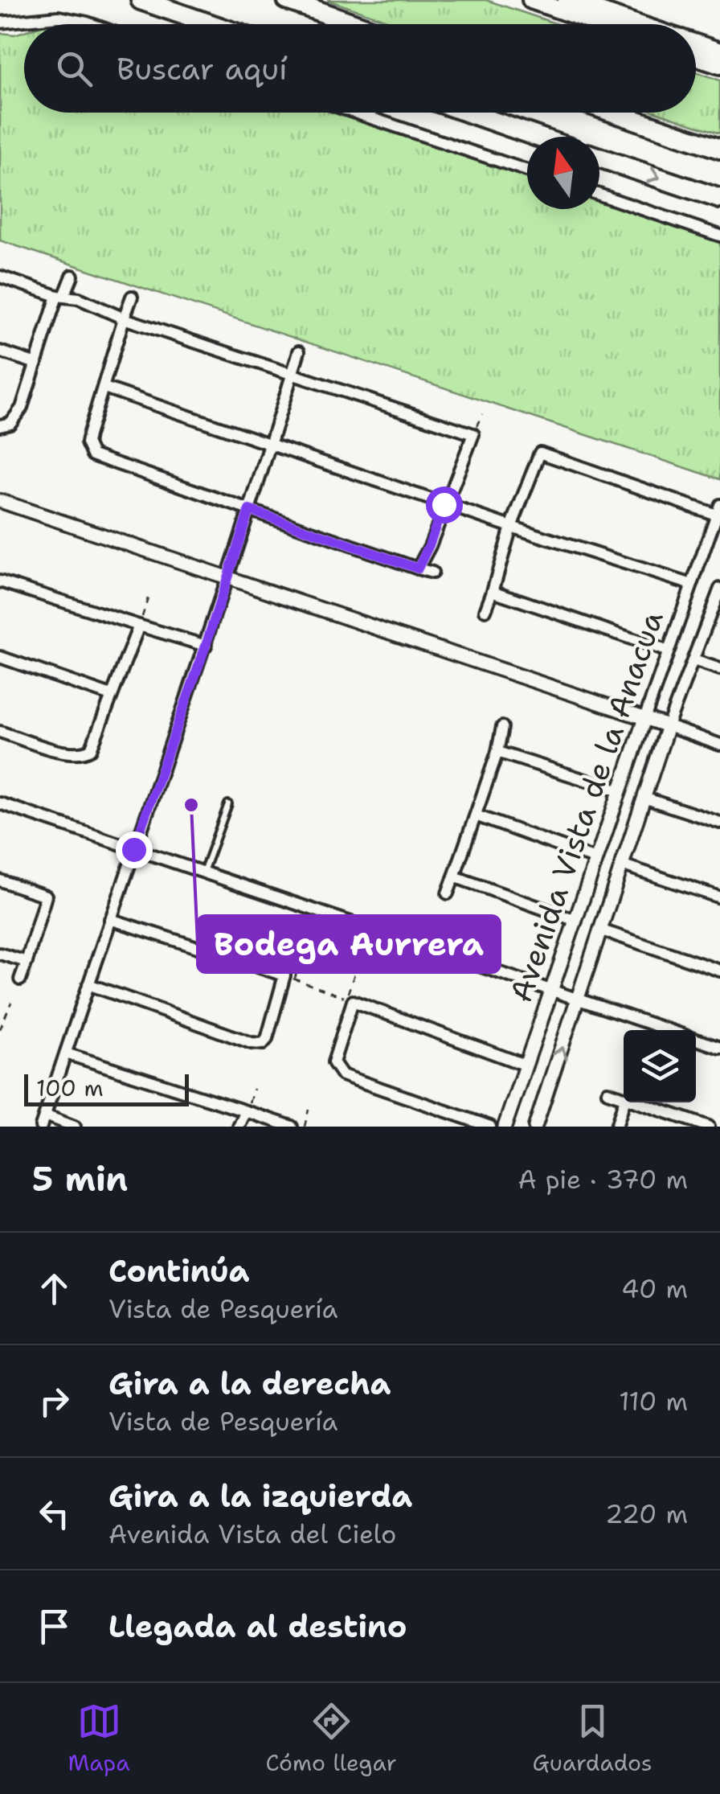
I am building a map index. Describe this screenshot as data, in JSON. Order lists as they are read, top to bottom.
{
  "streets": {
    "street": ["Avenida Vista de la Anacua"]
  },
  "places": ["Bodega Aurrera"],
  "scale_bar": "100 m",
  "north": "top",
  "page": {
    "search": "Buscar aquí",
    "scale": "100 m",
    "heading": ["5 min", "A pie · 370 m"],
    "list": [
      ["Continúa", "Vista de Pesquería", "40 m"],
      ["Gira a la derecha", "Vista de Pesquería", "110 m"],
      ["Gira a la izquierda", "Avenida Vista del Cielo", "220 m"],
      "Llegada al destino"
    ],
    "nav": ["Mapa", "Cómo llegar", "Guardados"]
  }
}
